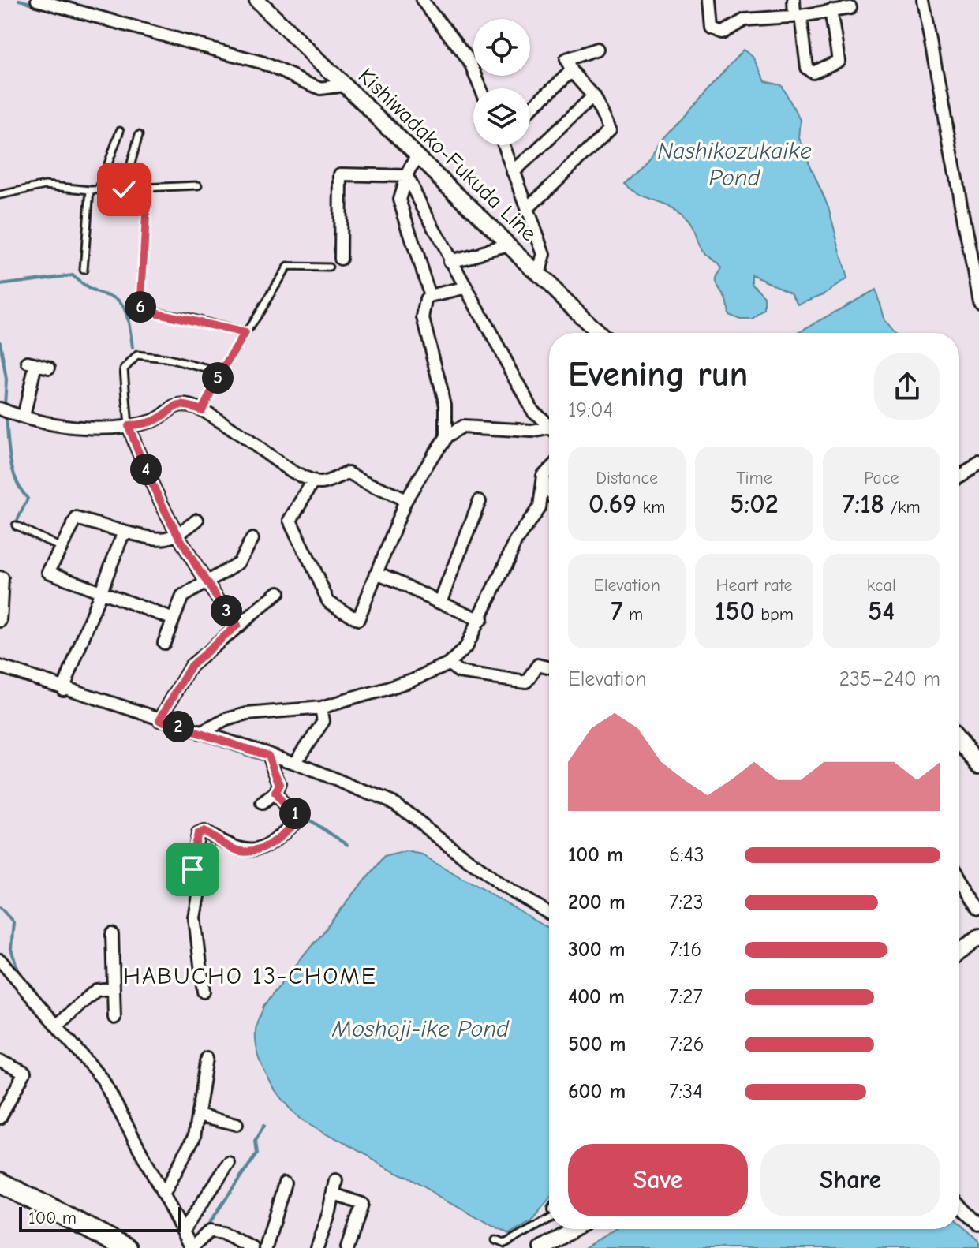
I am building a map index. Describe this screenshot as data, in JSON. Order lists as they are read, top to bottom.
{
  "streets": {
    "street": ["Kishiwadako-Fukuda Line"]
  },
  "districts": ["HABUCHO 13-CHOME"],
  "water": ["Nashikozukaike Pond", "Moshoji-ike Pond"],
  "scale_bar": "100 m",
  "page": {
    "pins": [
      "6",
      "5",
      "4",
      "3",
      "2",
      "1"
    ],
    "heading": ["Evening run", "19:04"],
    "stats": [
      ["Distance", "0.69 km"],
      ["Time", "5:02"],
      ["Pace", "7:18 /km"],
      ["Elevation", "7 m"],
      ["Heart rate", "150 bpm"],
      ["kcal", "54"]
    ],
    "chart": ["Elevation", "235–240 m"],
    "list": [
      {
        "name": "100 m",
        "note": "6:43"
      },
      {
        "name": "200 m",
        "note": "7:23"
      },
      {
        "name": "300 m",
        "note": "7:16"
      },
      {
        "name": "400 m",
        "note": "7:27"
      },
      {
        "name": "500 m",
        "note": "7:26"
      },
      {
        "name": "600 m",
        "note": "7:34"
      }
    ],
    "buttons": ["Save", "Share"],
    "scale": "100 m"
  }
}
